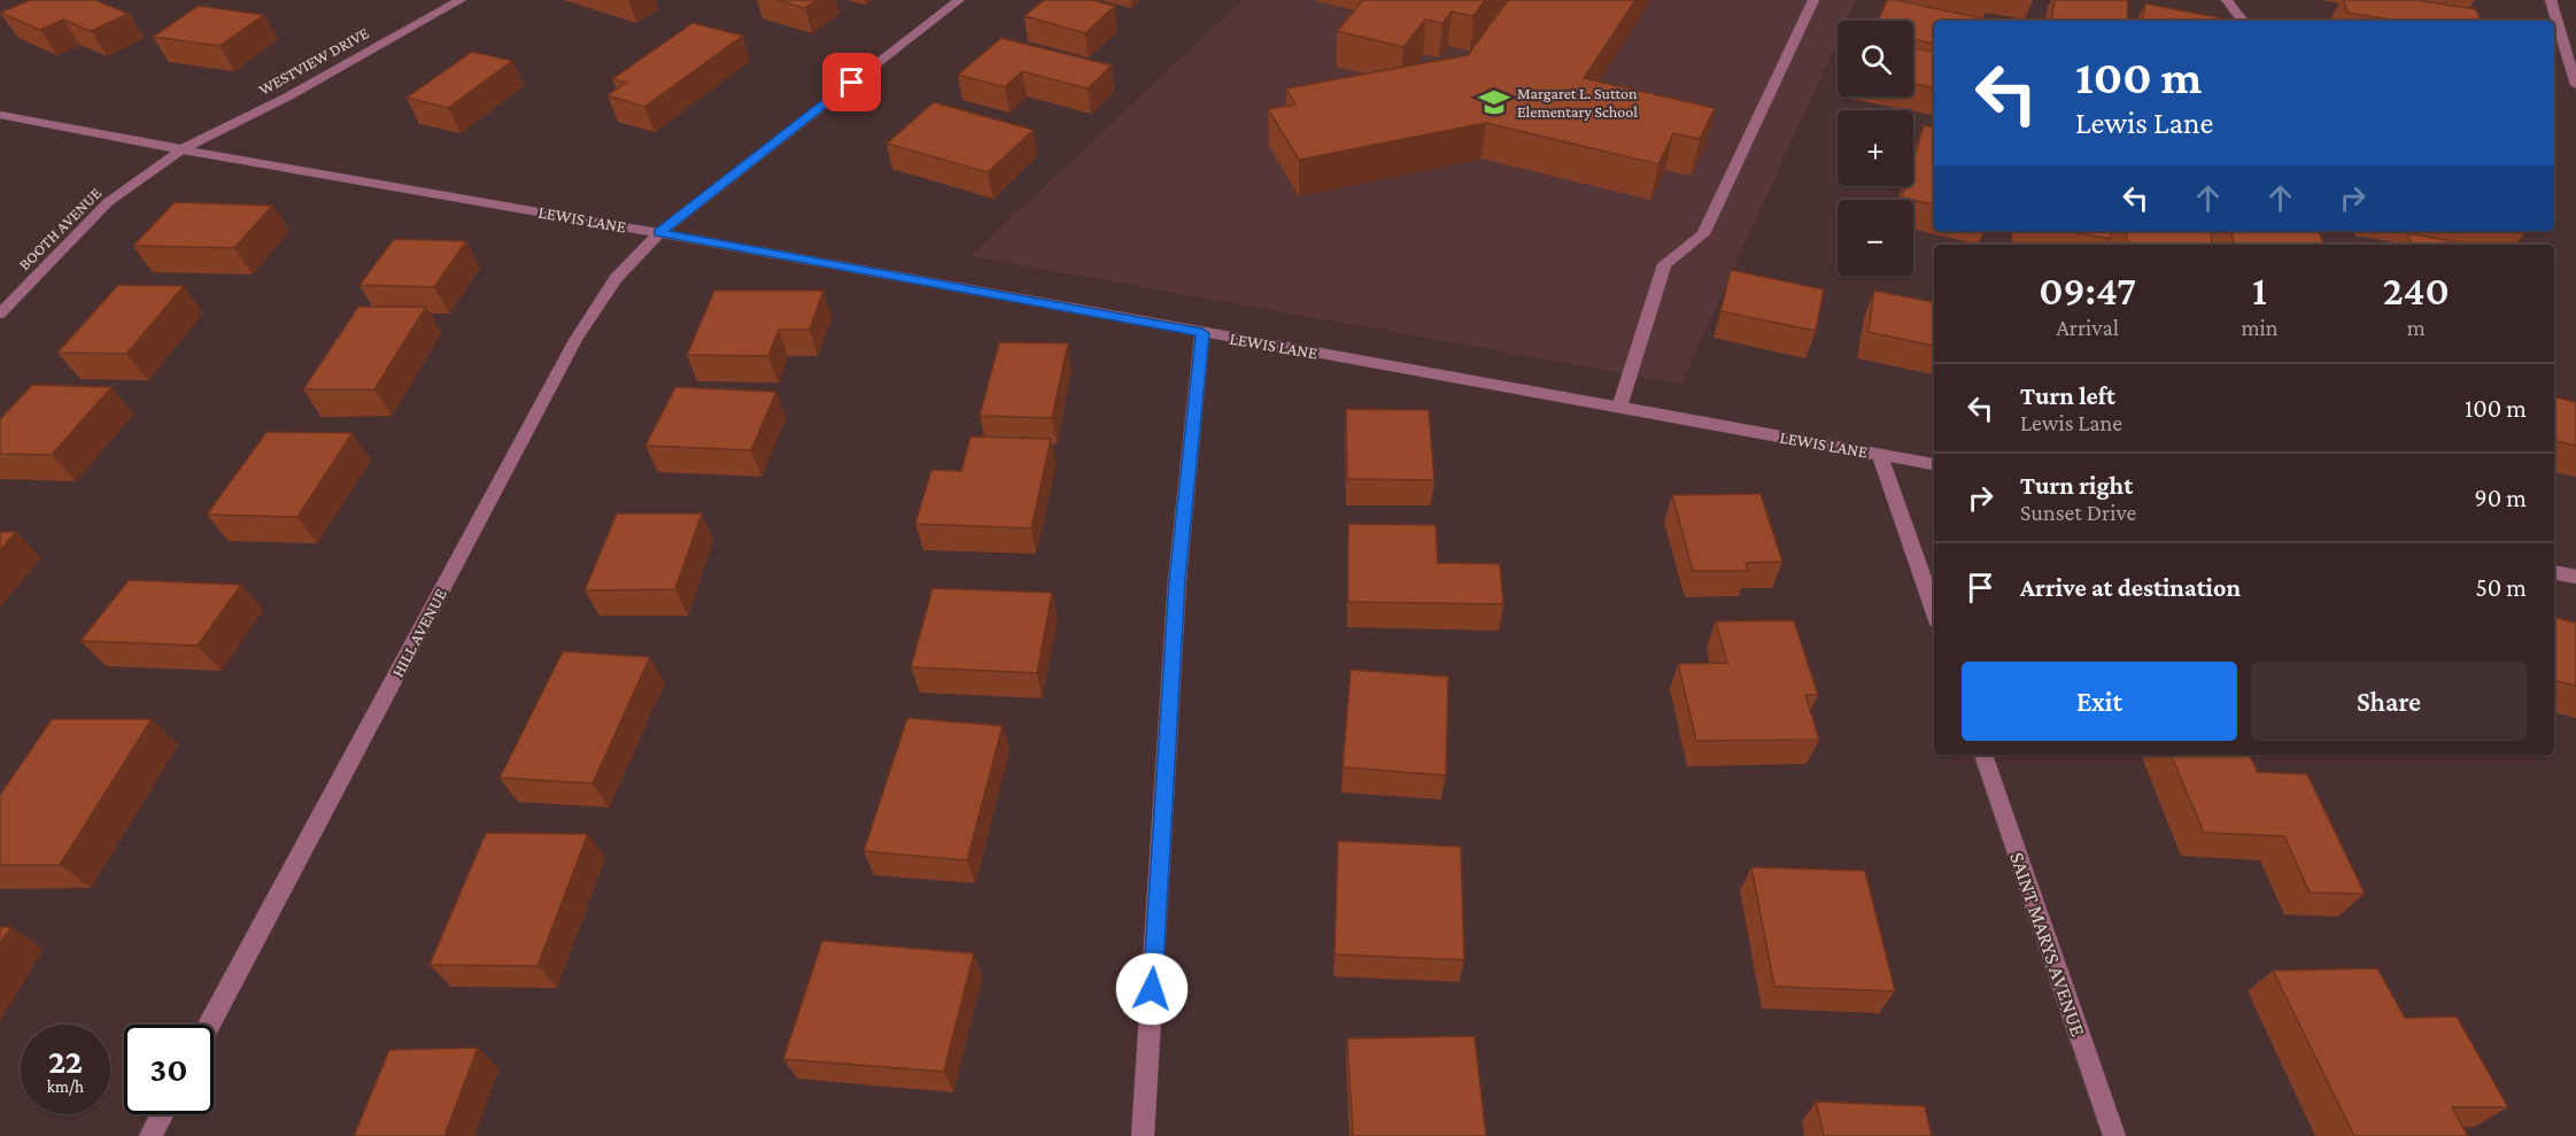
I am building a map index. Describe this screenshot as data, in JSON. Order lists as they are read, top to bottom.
{
  "streets": {
    "street": [
      "WESTVIEW DRIVE",
      "LEWIS LANE",
      "BOOTH AVENUE",
      "HILL AVENUE",
      "SAINT MARYS AVENUE"
    ]
  },
  "crossings": [
    ["WESTVIEW DRIVE", "LEWIS LANE"],
    ["WESTVIEW DRIVE", "BOOTH AVENUE"],
    ["LEWIS LANE", "BOOTH AVENUE"],
    ["LEWIS LANE", "HILL AVENUE"]
  ],
  "places": {
    "school or university": ["Margaret L. Sutton Elementary School"]
  },
  "page": {
    "map_buttons": ["+", "−"],
    "turn": ["100 m", "Lewis Lane"],
    "eta": [
      "09:47",
      "Arrival",
      "1",
      "min",
      "240",
      "m"
    ],
    "list": [
      {
        "name": "Turn left",
        "note": "Lewis Lane",
        "value": "100 m"
      },
      {
        "name": "Turn right",
        "note": "Sunset Drive",
        "value": "90 m"
      },
      {
        "name": "Arrive at destination",
        "value": "50 m"
      }
    ],
    "buttons": ["Exit", "Share"],
    "speed": "22 km/h",
    "limit": "30"
  }
}
